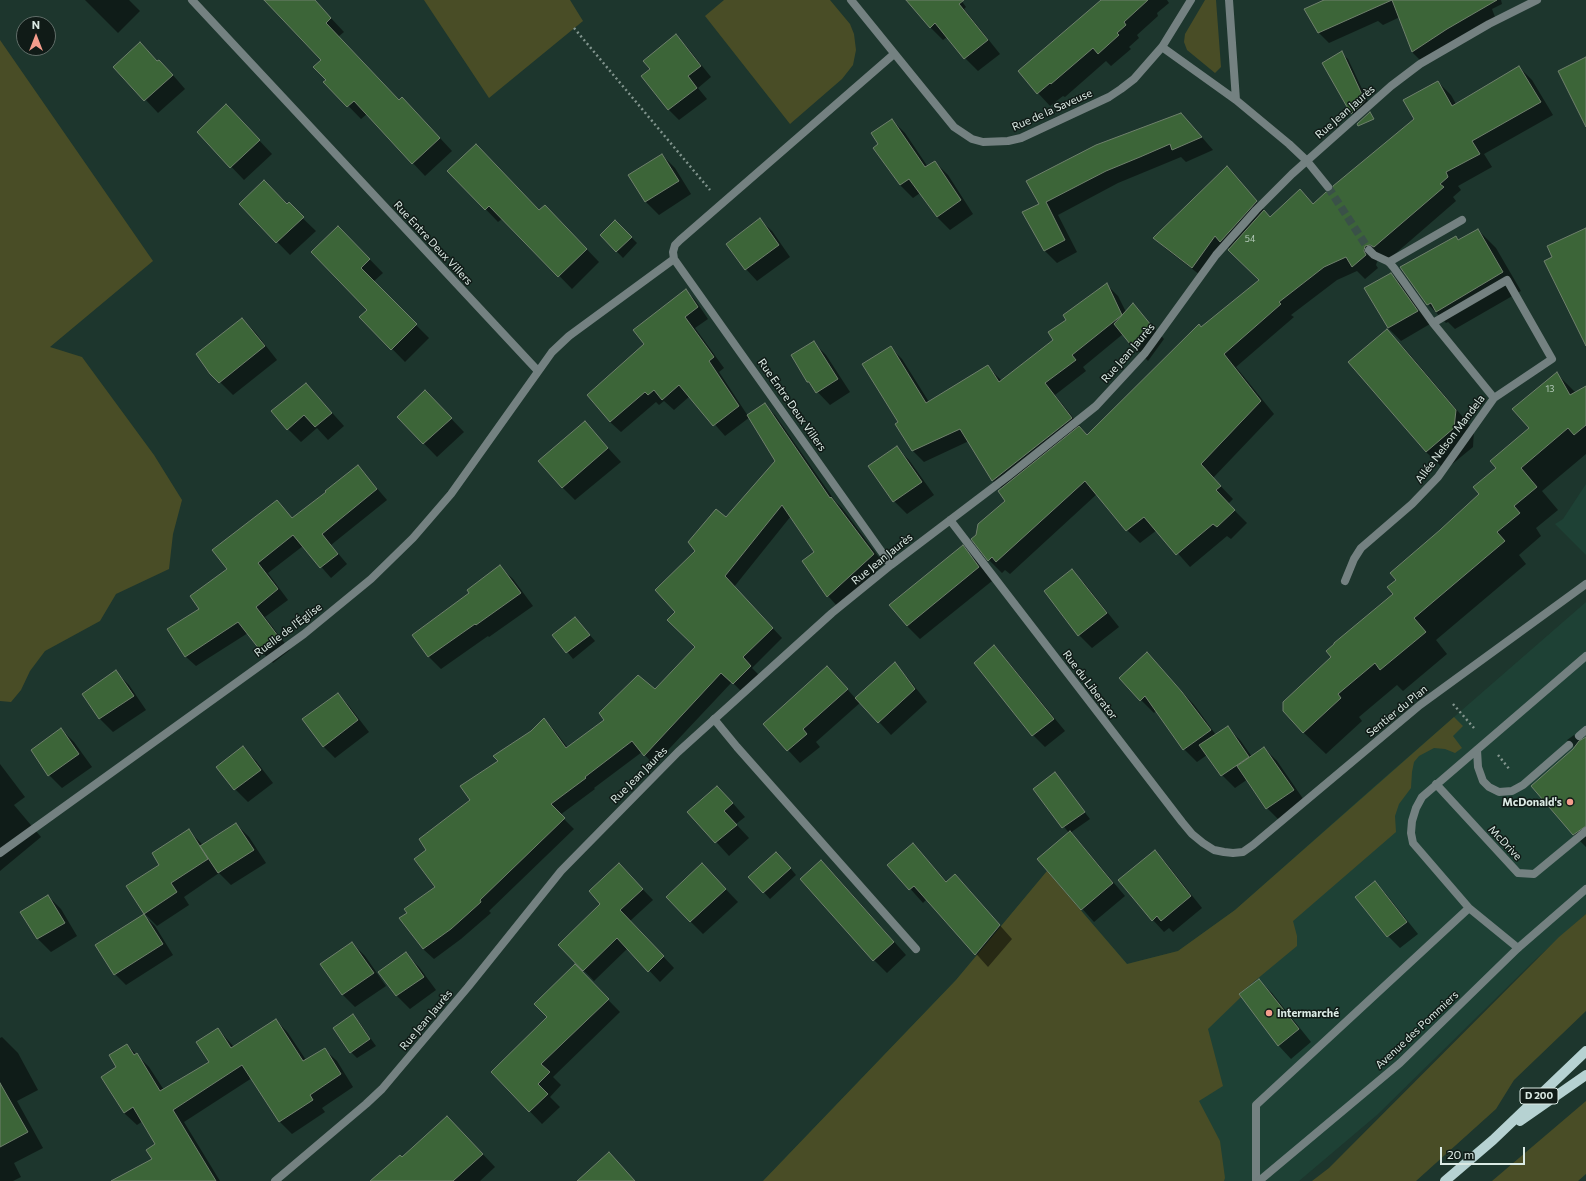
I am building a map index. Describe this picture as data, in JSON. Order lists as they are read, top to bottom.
{
  "streets": {
    "main road": ["D 200"],
    "street": [
      "Rue de la Saveuse",
      "Rue Jean Jaurès",
      "Rue Entre Deux Villers",
      "Allée Nelson Mandela",
      "Ruelle de l'Église",
      "Rue du Liberator",
      "Sentier du Plan",
      "McDrive",
      "Avenue des Pommiers"
    ]
  },
  "crossings": [
    ["Rue Jean Jaurès", "Rue Entre Deux Villers"],
    ["Rue Jean Jaurès", "Rue du Liberator"],
    ["Rue Entre Deux Villers", "Ruelle de l'Église"],
    ["Rue du Liberator", "Sentier du Plan"]
  ],
  "places": ["McDonald's", "Intermarché"],
  "house_numbers": ["54", "13"],
  "scale_bar": "20 m",
  "north": "top"
}
